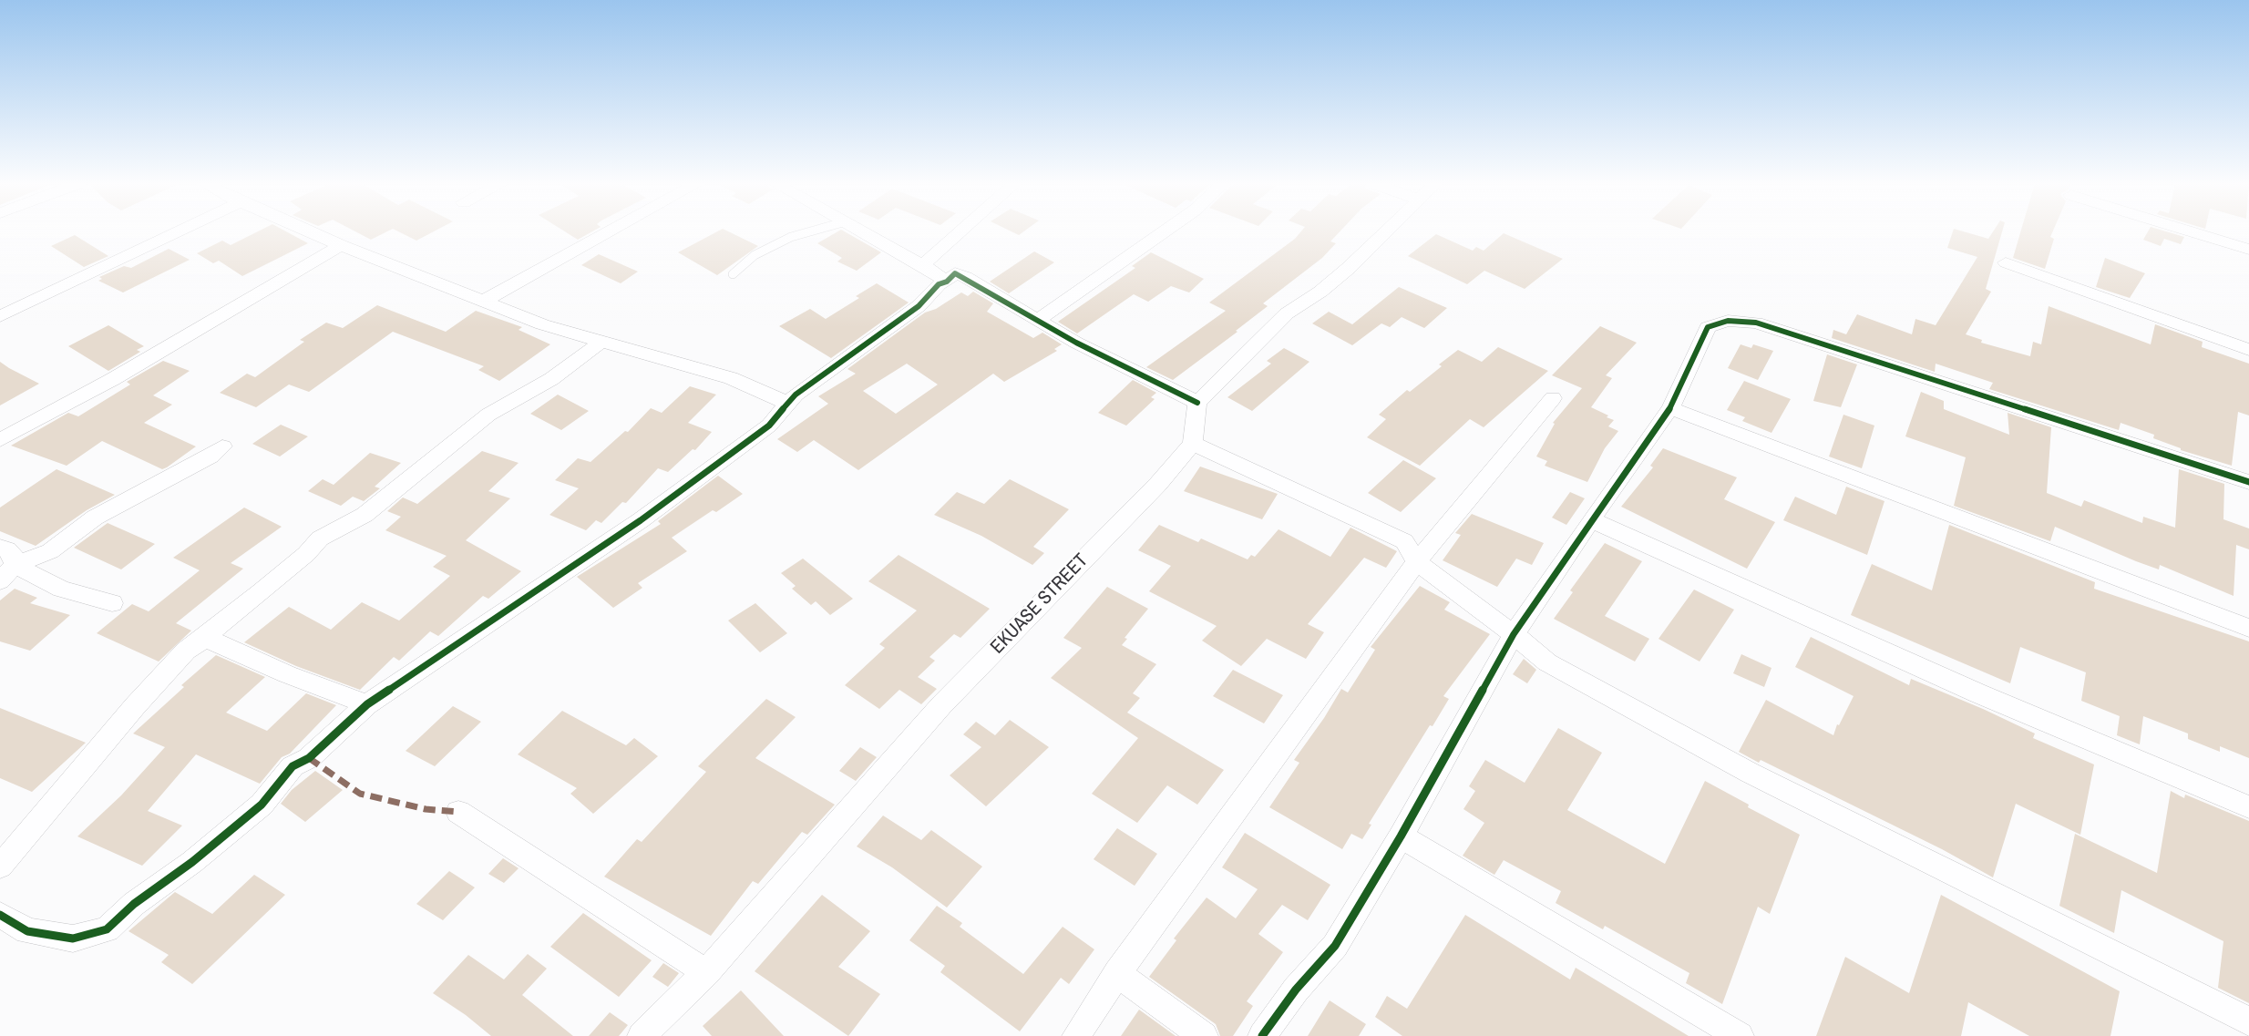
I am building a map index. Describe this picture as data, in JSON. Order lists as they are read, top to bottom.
{
  "streets": {
    "street": ["EKUASE STREET"]
  }
}
